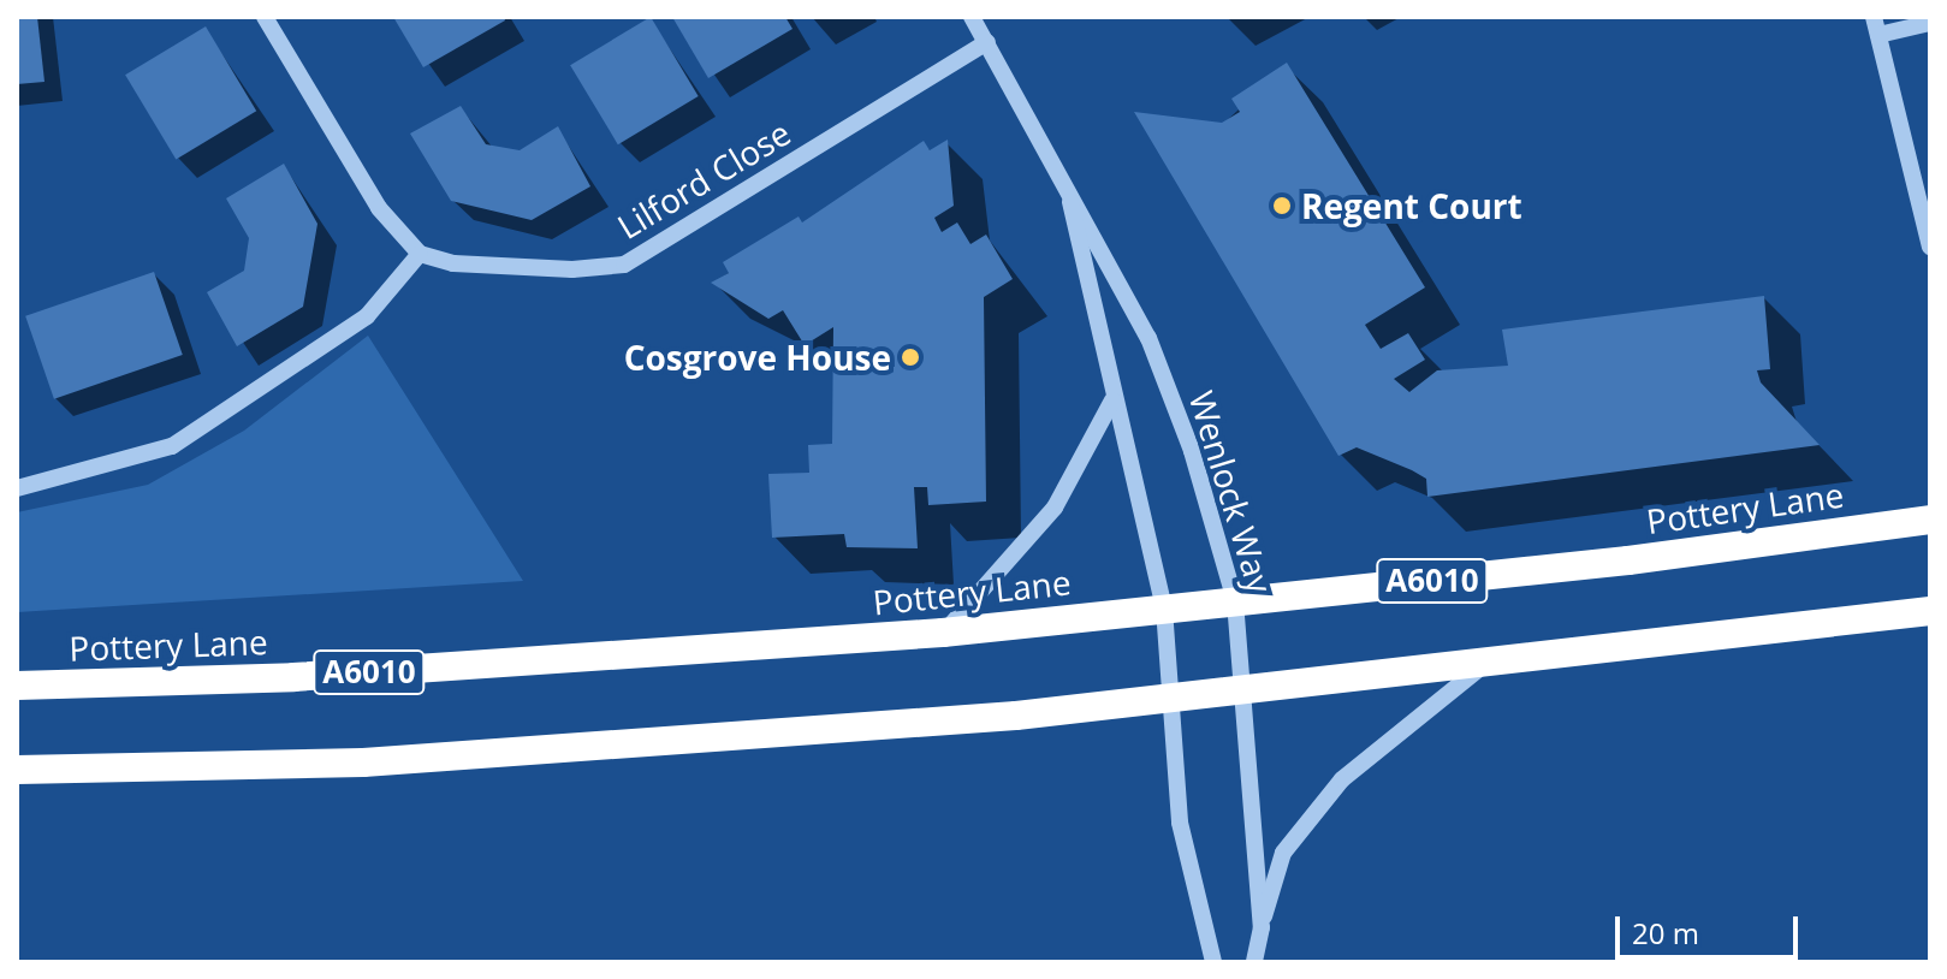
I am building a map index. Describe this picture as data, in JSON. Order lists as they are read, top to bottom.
{
  "streets": {
    "highway": ["Pottery Lane", "A6010"],
    "street": ["Lilford Close", "Wenlock Way"]
  },
  "crossings": [
    ["Lilford Close", "Wenlock Way"],
    ["Wenlock Way", "Pottery Lane"]
  ],
  "places": ["Regent Court", "Cosgrove House"],
  "scale_bar": "20 m"
}
